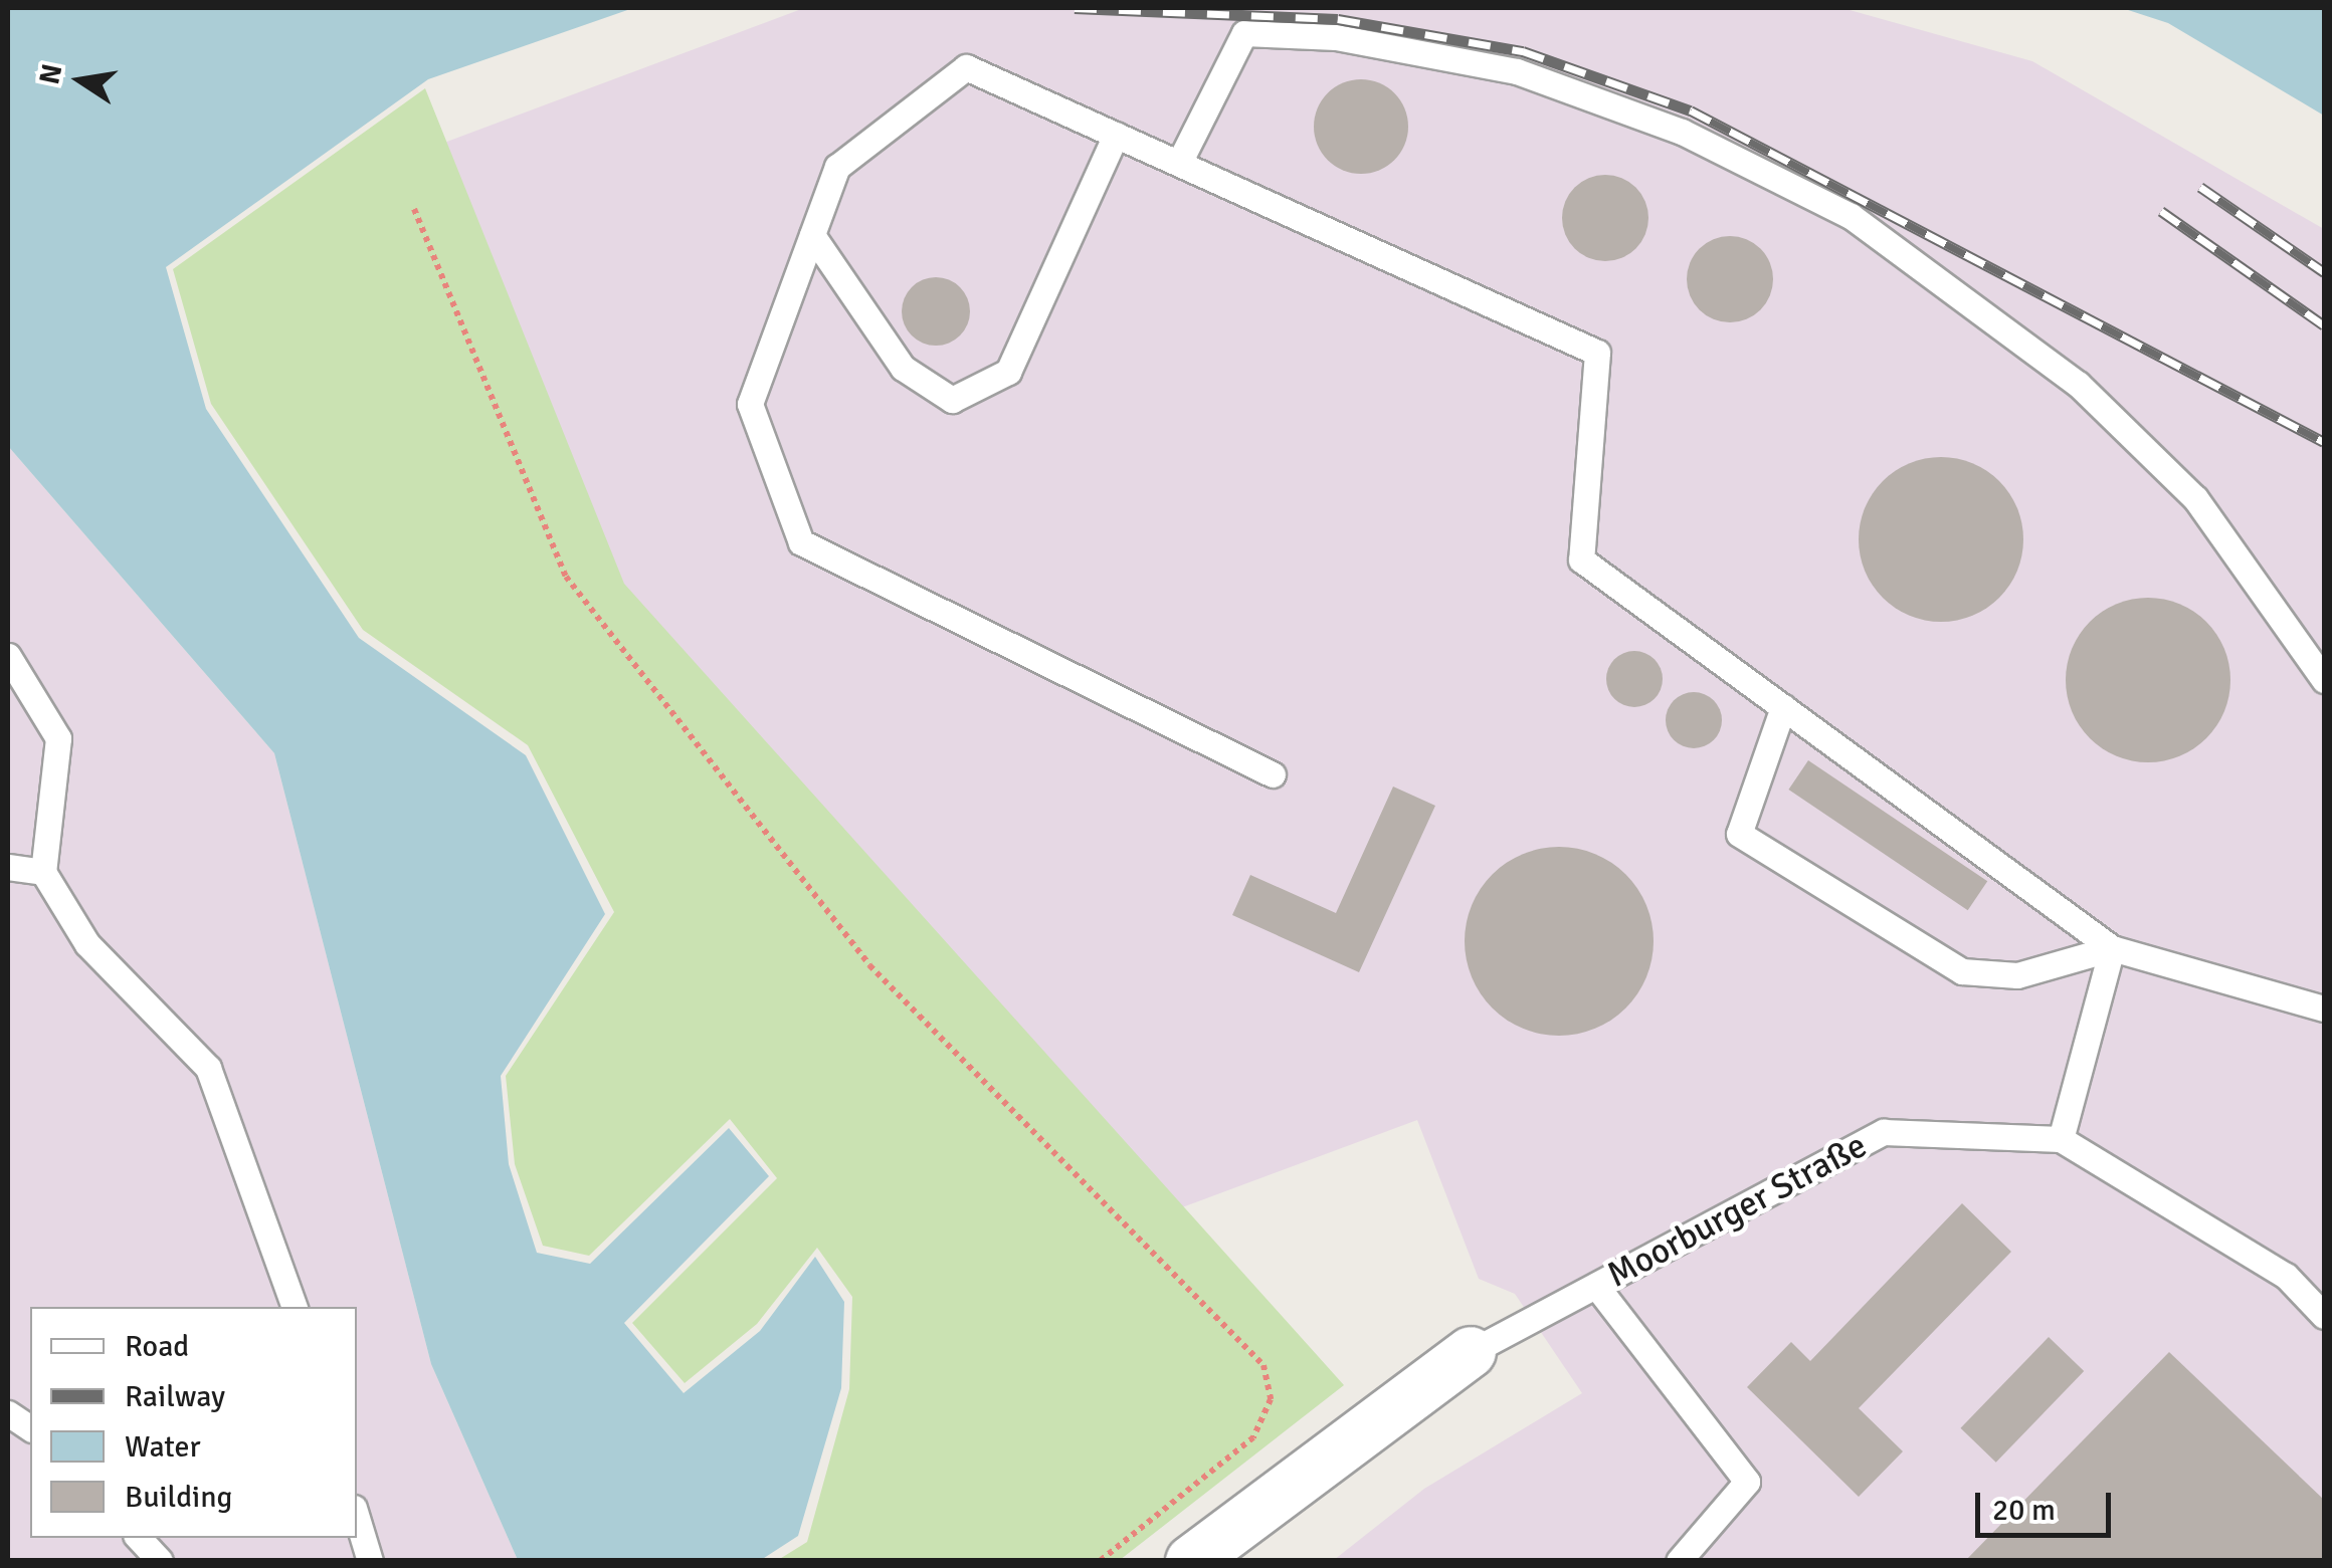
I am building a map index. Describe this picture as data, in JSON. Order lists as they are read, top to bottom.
{
  "streets": {
    "lane": ["Moorburger Straße"]
  },
  "legend": [
    "Road",
    "Railway",
    "Water",
    "Building"
  ],
  "scale_bar": "20 m",
  "north": "left"
}
